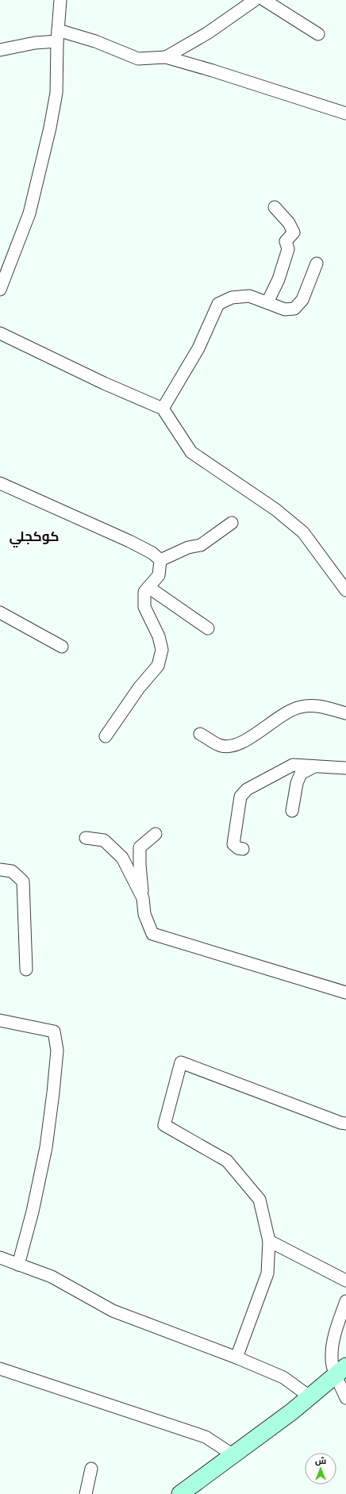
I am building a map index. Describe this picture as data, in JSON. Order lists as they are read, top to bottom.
{
  "districts": ["كوكجلي"],
  "north": "top"
}
